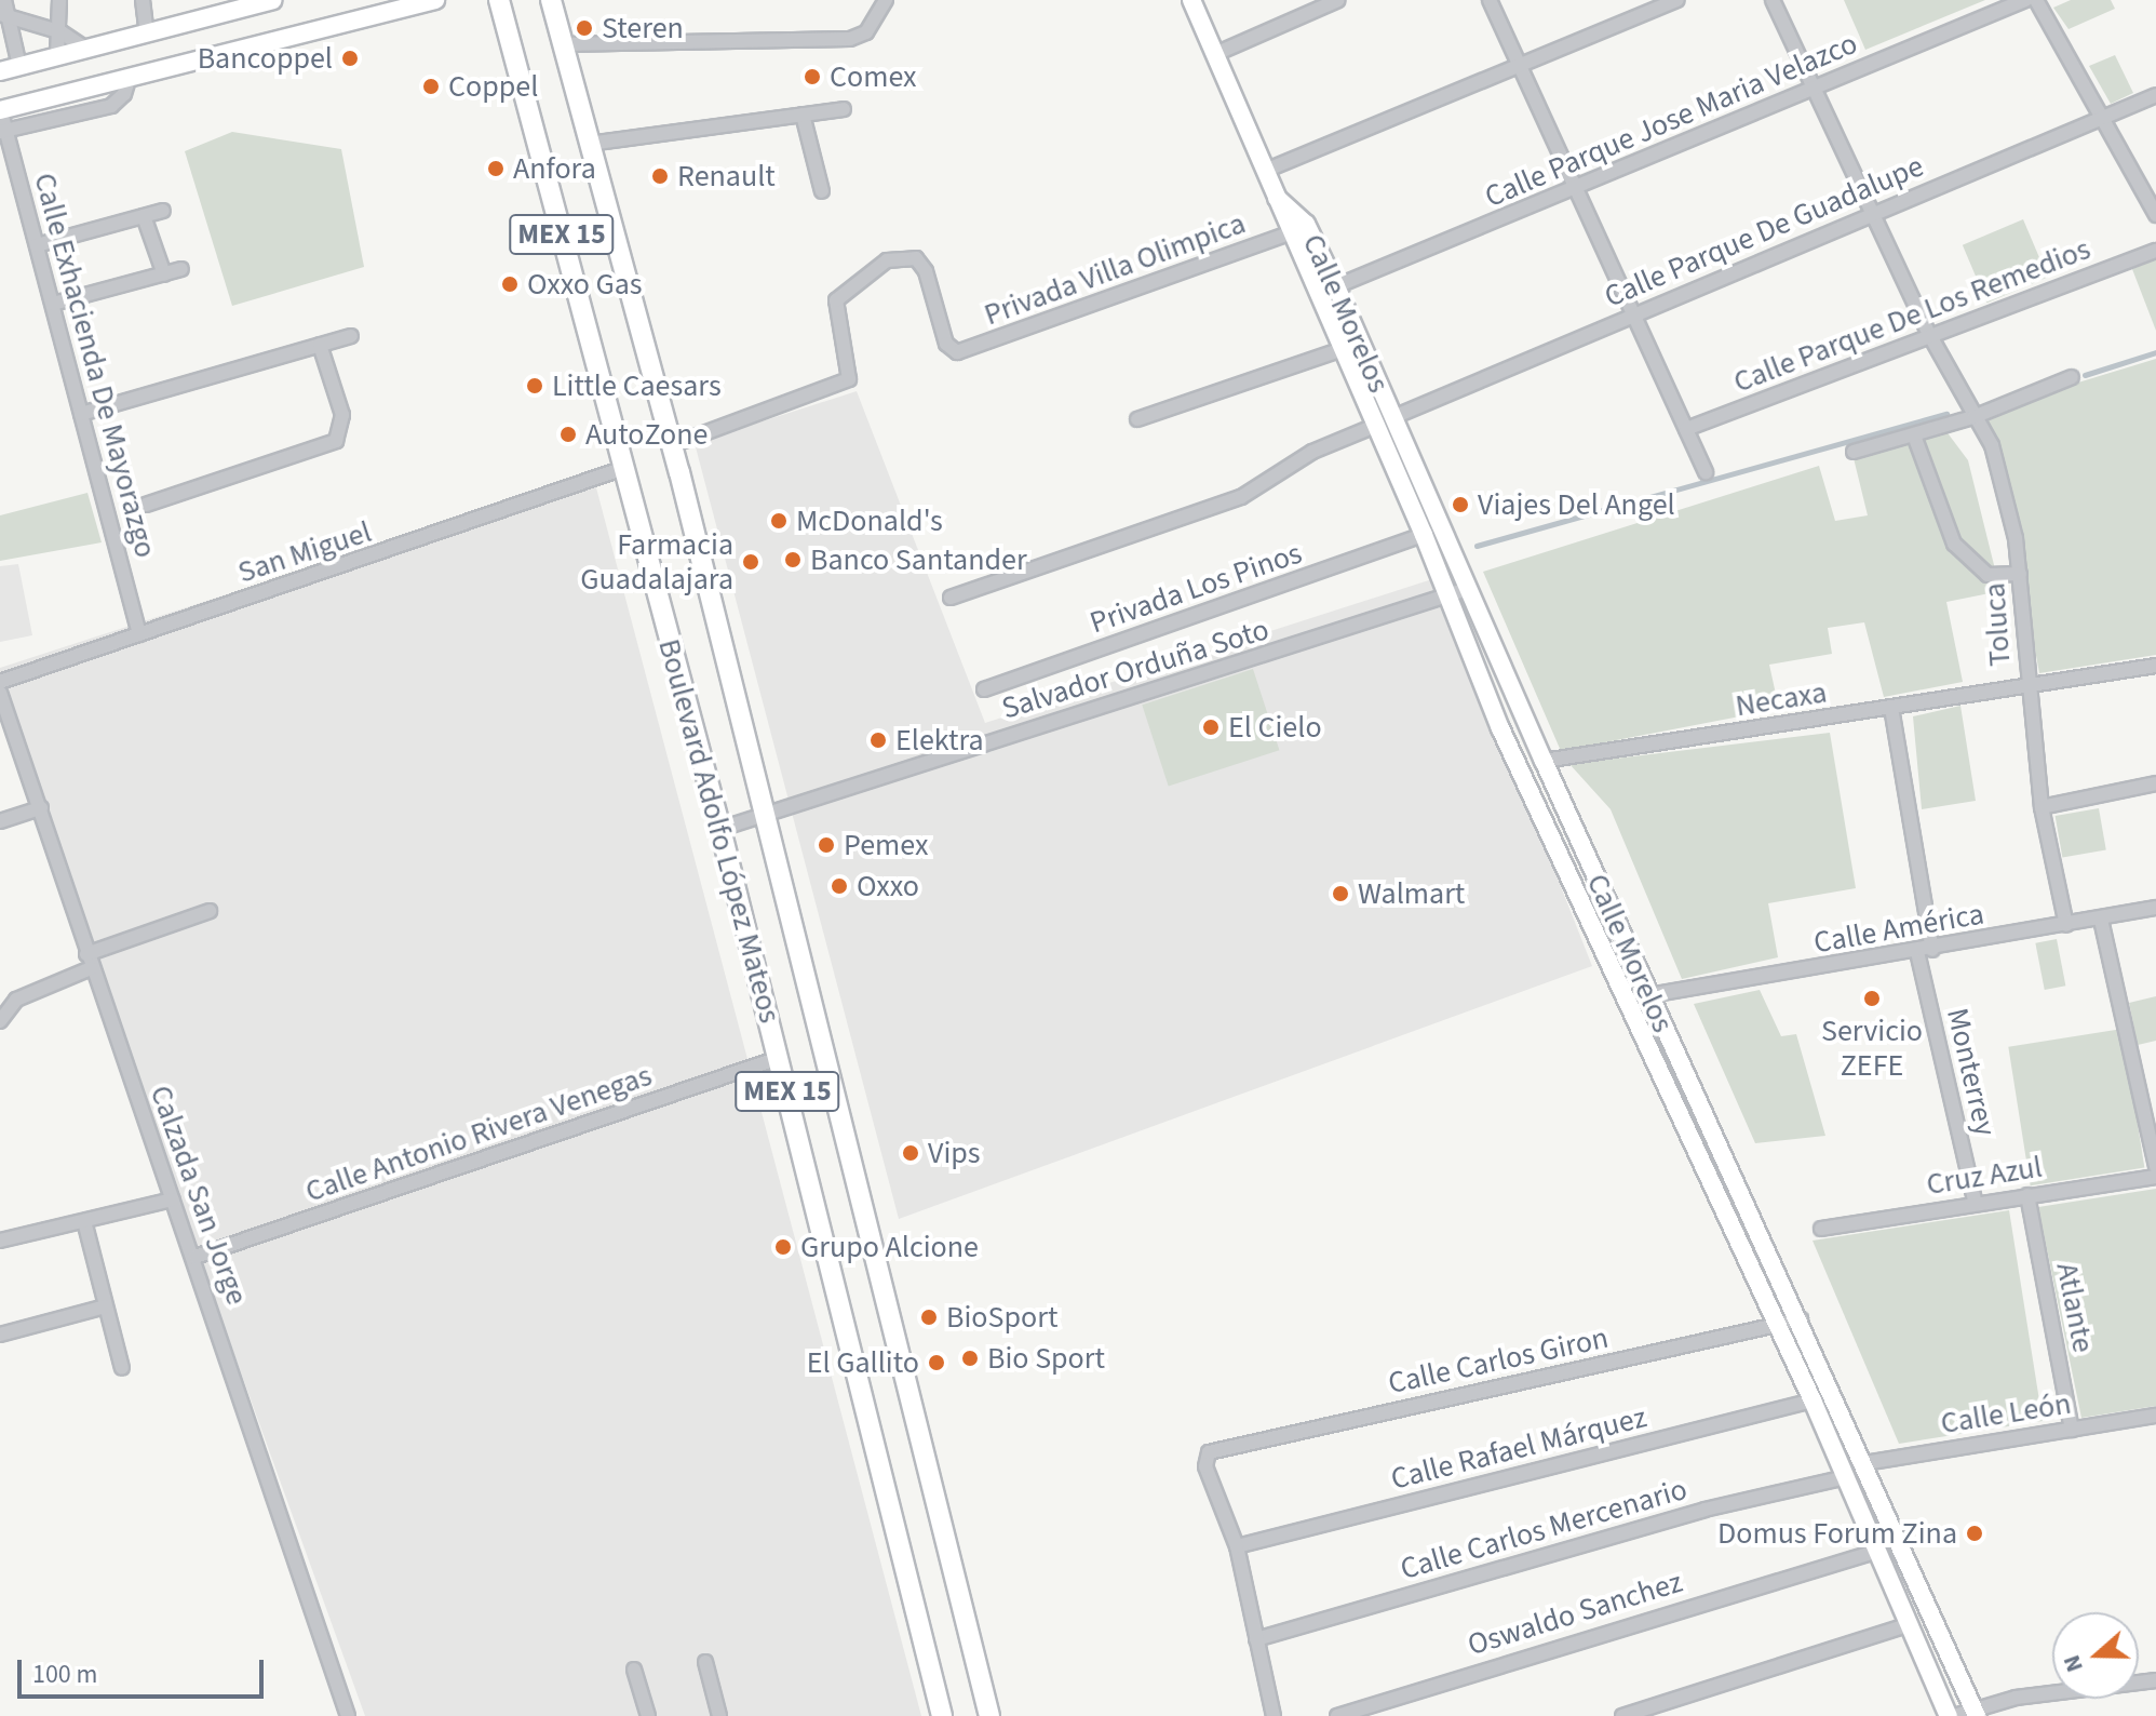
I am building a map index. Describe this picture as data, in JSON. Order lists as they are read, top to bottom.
{
  "streets": {
    "main road": ["MEX 15", "Calle Morelos", "Boulevard Adolfo López Mateos"],
    "street": [
      "Calle Parque Jose Maria Velazco",
      "Calle Parque De Guadalupe",
      "Privada Villa Olimpica",
      "Calle Parque De Los Remedios",
      "Calle Exhacienda De Mayorazgo",
      "San Miguel",
      "Privada Los Pinos",
      "Toluca",
      "Salvador Orduña Soto",
      "Necaxa",
      "Calle América",
      "Monterrey",
      "Calle Antonio Rivera Venegas",
      "Cruz Azul",
      "Calzada San Jorge",
      "Atlante",
      "Calle Carlos Giron",
      "Calle León",
      "Calle Rafael Márquez",
      "Calle Carlos Mercenario",
      "Oswaldo Sanchez"
    ]
  },
  "crossings": [
    ["Calle Parque Jose Maria Velazco", "Calle Morelos"],
    ["Calle Parque Jose Maria Velazco", "Toluca"],
    ["Calle Parque De Guadalupe", "Calle Morelos"],
    ["Calle Parque De Guadalupe", "Toluca"],
    ["Privada Villa Olimpica", "Calle Morelos"],
    ["Privada Villa Olimpica", "Boulevard Adolfo López Mateos"],
    ["Calle Morelos", "Privada Los Pinos"],
    ["Calle Morelos", "Salvador Orduña Soto"],
    ["Calle Morelos", "Necaxa"],
    ["Calle Morelos", "Calle América"],
    ["Calle Morelos", "Calle Carlos Giron"],
    ["Calle Morelos", "Calle León"],
    ["Calle Morelos", "Calle Rafael Márquez"],
    ["Calle Morelos", "Calle Carlos Mercenario"],
    ["Calle Morelos", "Oswaldo Sanchez"],
    ["Calle Parque De Los Remedios", "Toluca"],
    ["Calle Exhacienda De Mayorazgo", "San Miguel"],
    ["San Miguel", "Boulevard Adolfo López Mateos"],
    ["Toluca", "Necaxa"],
    ["Toluca", "Calle América"],
    ["Salvador Orduña Soto", "Boulevard Adolfo López Mateos"],
    ["Necaxa", "Monterrey"],
    ["Boulevard Adolfo López Mateos", "Calle Antonio Rivera Venegas"],
    ["Calle América", "Monterrey"],
    ["Monterrey", "Cruz Azul"],
    ["Calle Antonio Rivera Venegas", "Calzada San Jorge"],
    ["Cruz Azul", "Atlante"],
    ["Atlante", "Calle León"],
    ["Calle Carlos Giron", "Calle Rafael Márquez"]
  ],
  "places": [
    "Steren",
    "Bancoppel",
    "Comex",
    "Coppel",
    "Anfora",
    "Renault",
    "Oxxo Gas",
    "Little Caesars",
    "AutoZone",
    "Viajes Del Angel",
    "McDonald's",
    "Banco Santander",
    "Farmacia Guadalajara",
    "El Cielo",
    "Elektra",
    "Pemex",
    "Oxxo",
    "Walmart",
    "Servicio ZEFE",
    "Vips",
    "Grupo Alcione",
    "BioSport",
    "Bio Sport",
    "El Gallito",
    "Domus Forum Zina"
  ],
  "scale_bar": "100 m",
  "north": "left"
}
